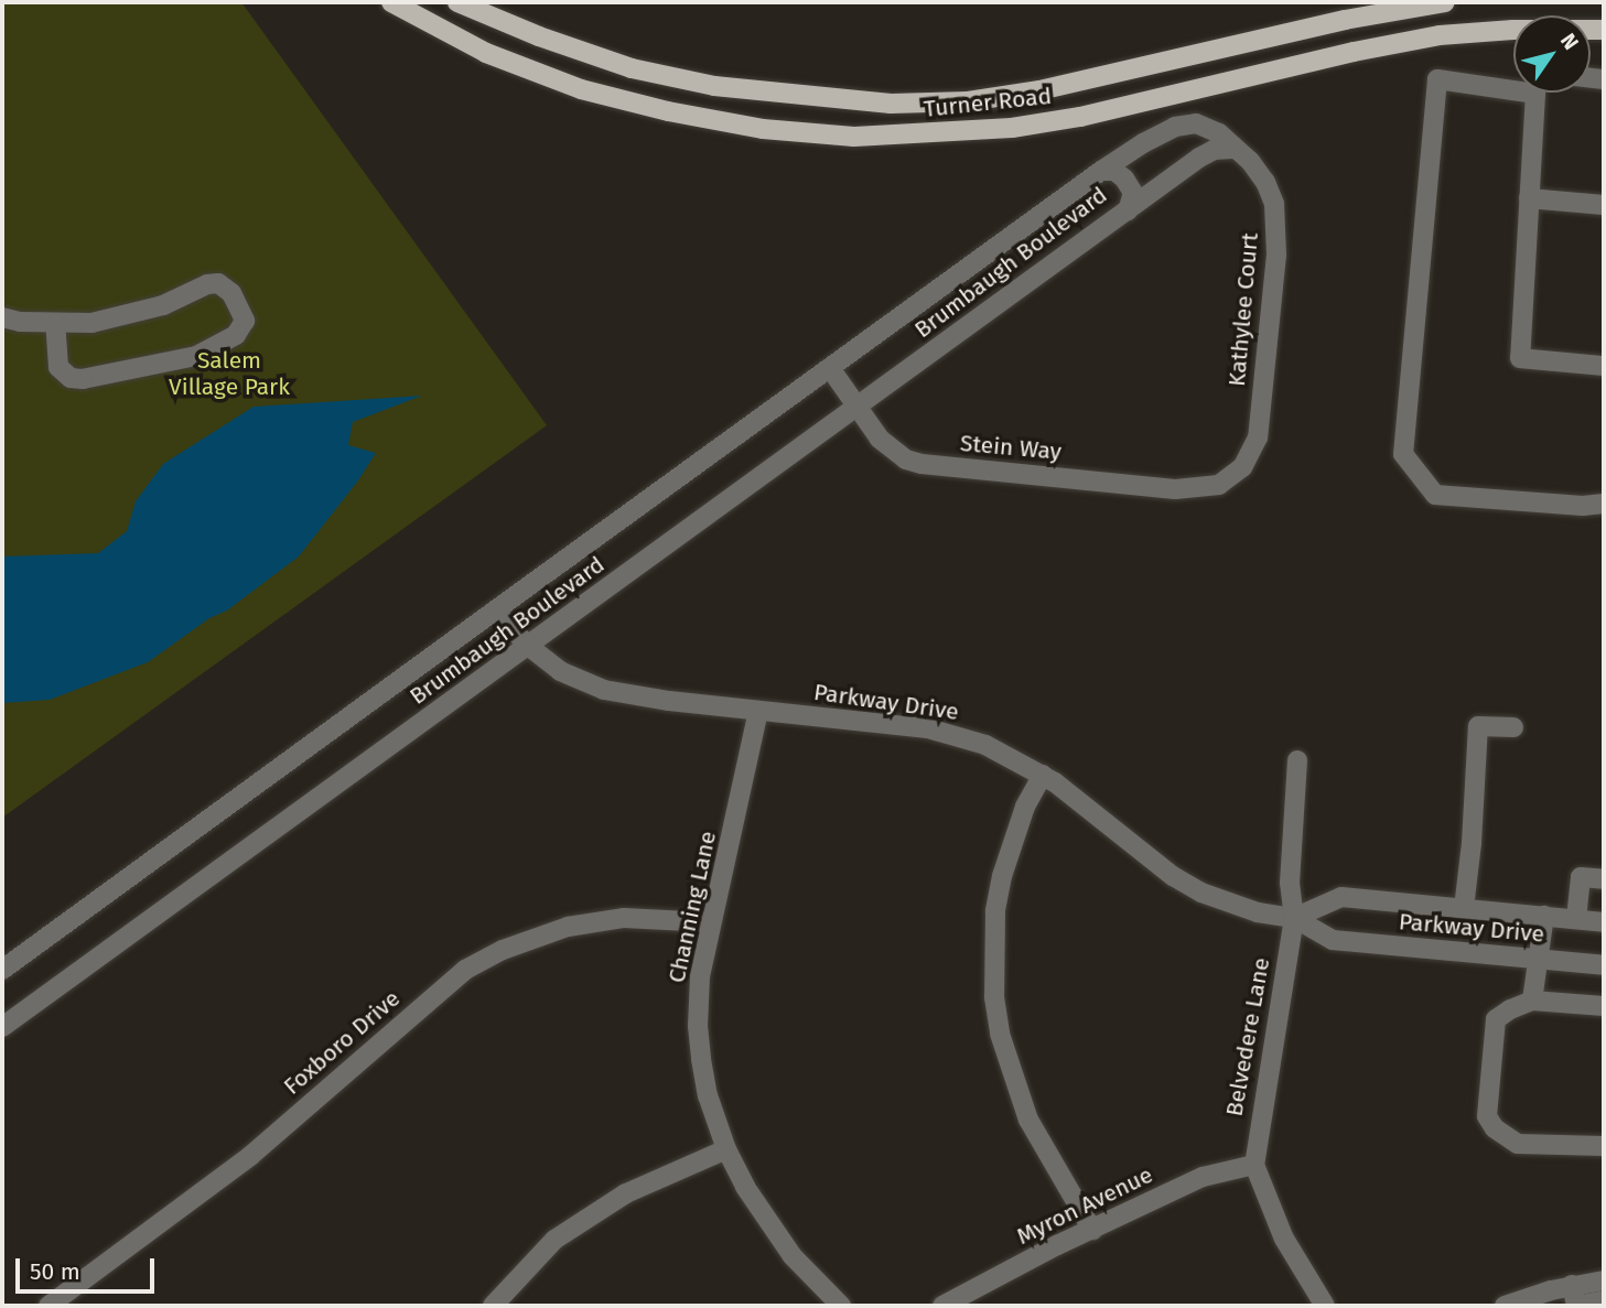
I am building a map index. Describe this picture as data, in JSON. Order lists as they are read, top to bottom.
{
  "streets": {
    "main road": ["Turner Road"],
    "street": [
      "Brumbaugh Boulevard",
      "Kathylee Court",
      "Stein Way",
      "Parkway Drive",
      "Channing Lane",
      "Belvedere Lane",
      "Foxboro Drive",
      "Myron Avenue"
    ]
  },
  "crossings": [
    ["Brumbaugh Boulevard", "Kathylee Court"],
    ["Brumbaugh Boulevard", "Stein Way"],
    ["Brumbaugh Boulevard", "Parkway Drive"],
    ["Kathylee Court", "Stein Way"],
    ["Parkway Drive", "Channing Lane"],
    ["Parkway Drive", "Belvedere Lane"],
    ["Channing Lane", "Foxboro Drive"],
    ["Belvedere Lane", "Myron Avenue"]
  ],
  "parks": ["Salem Village Park"],
  "scale_bar": "50 m",
  "north": "top right"
}
